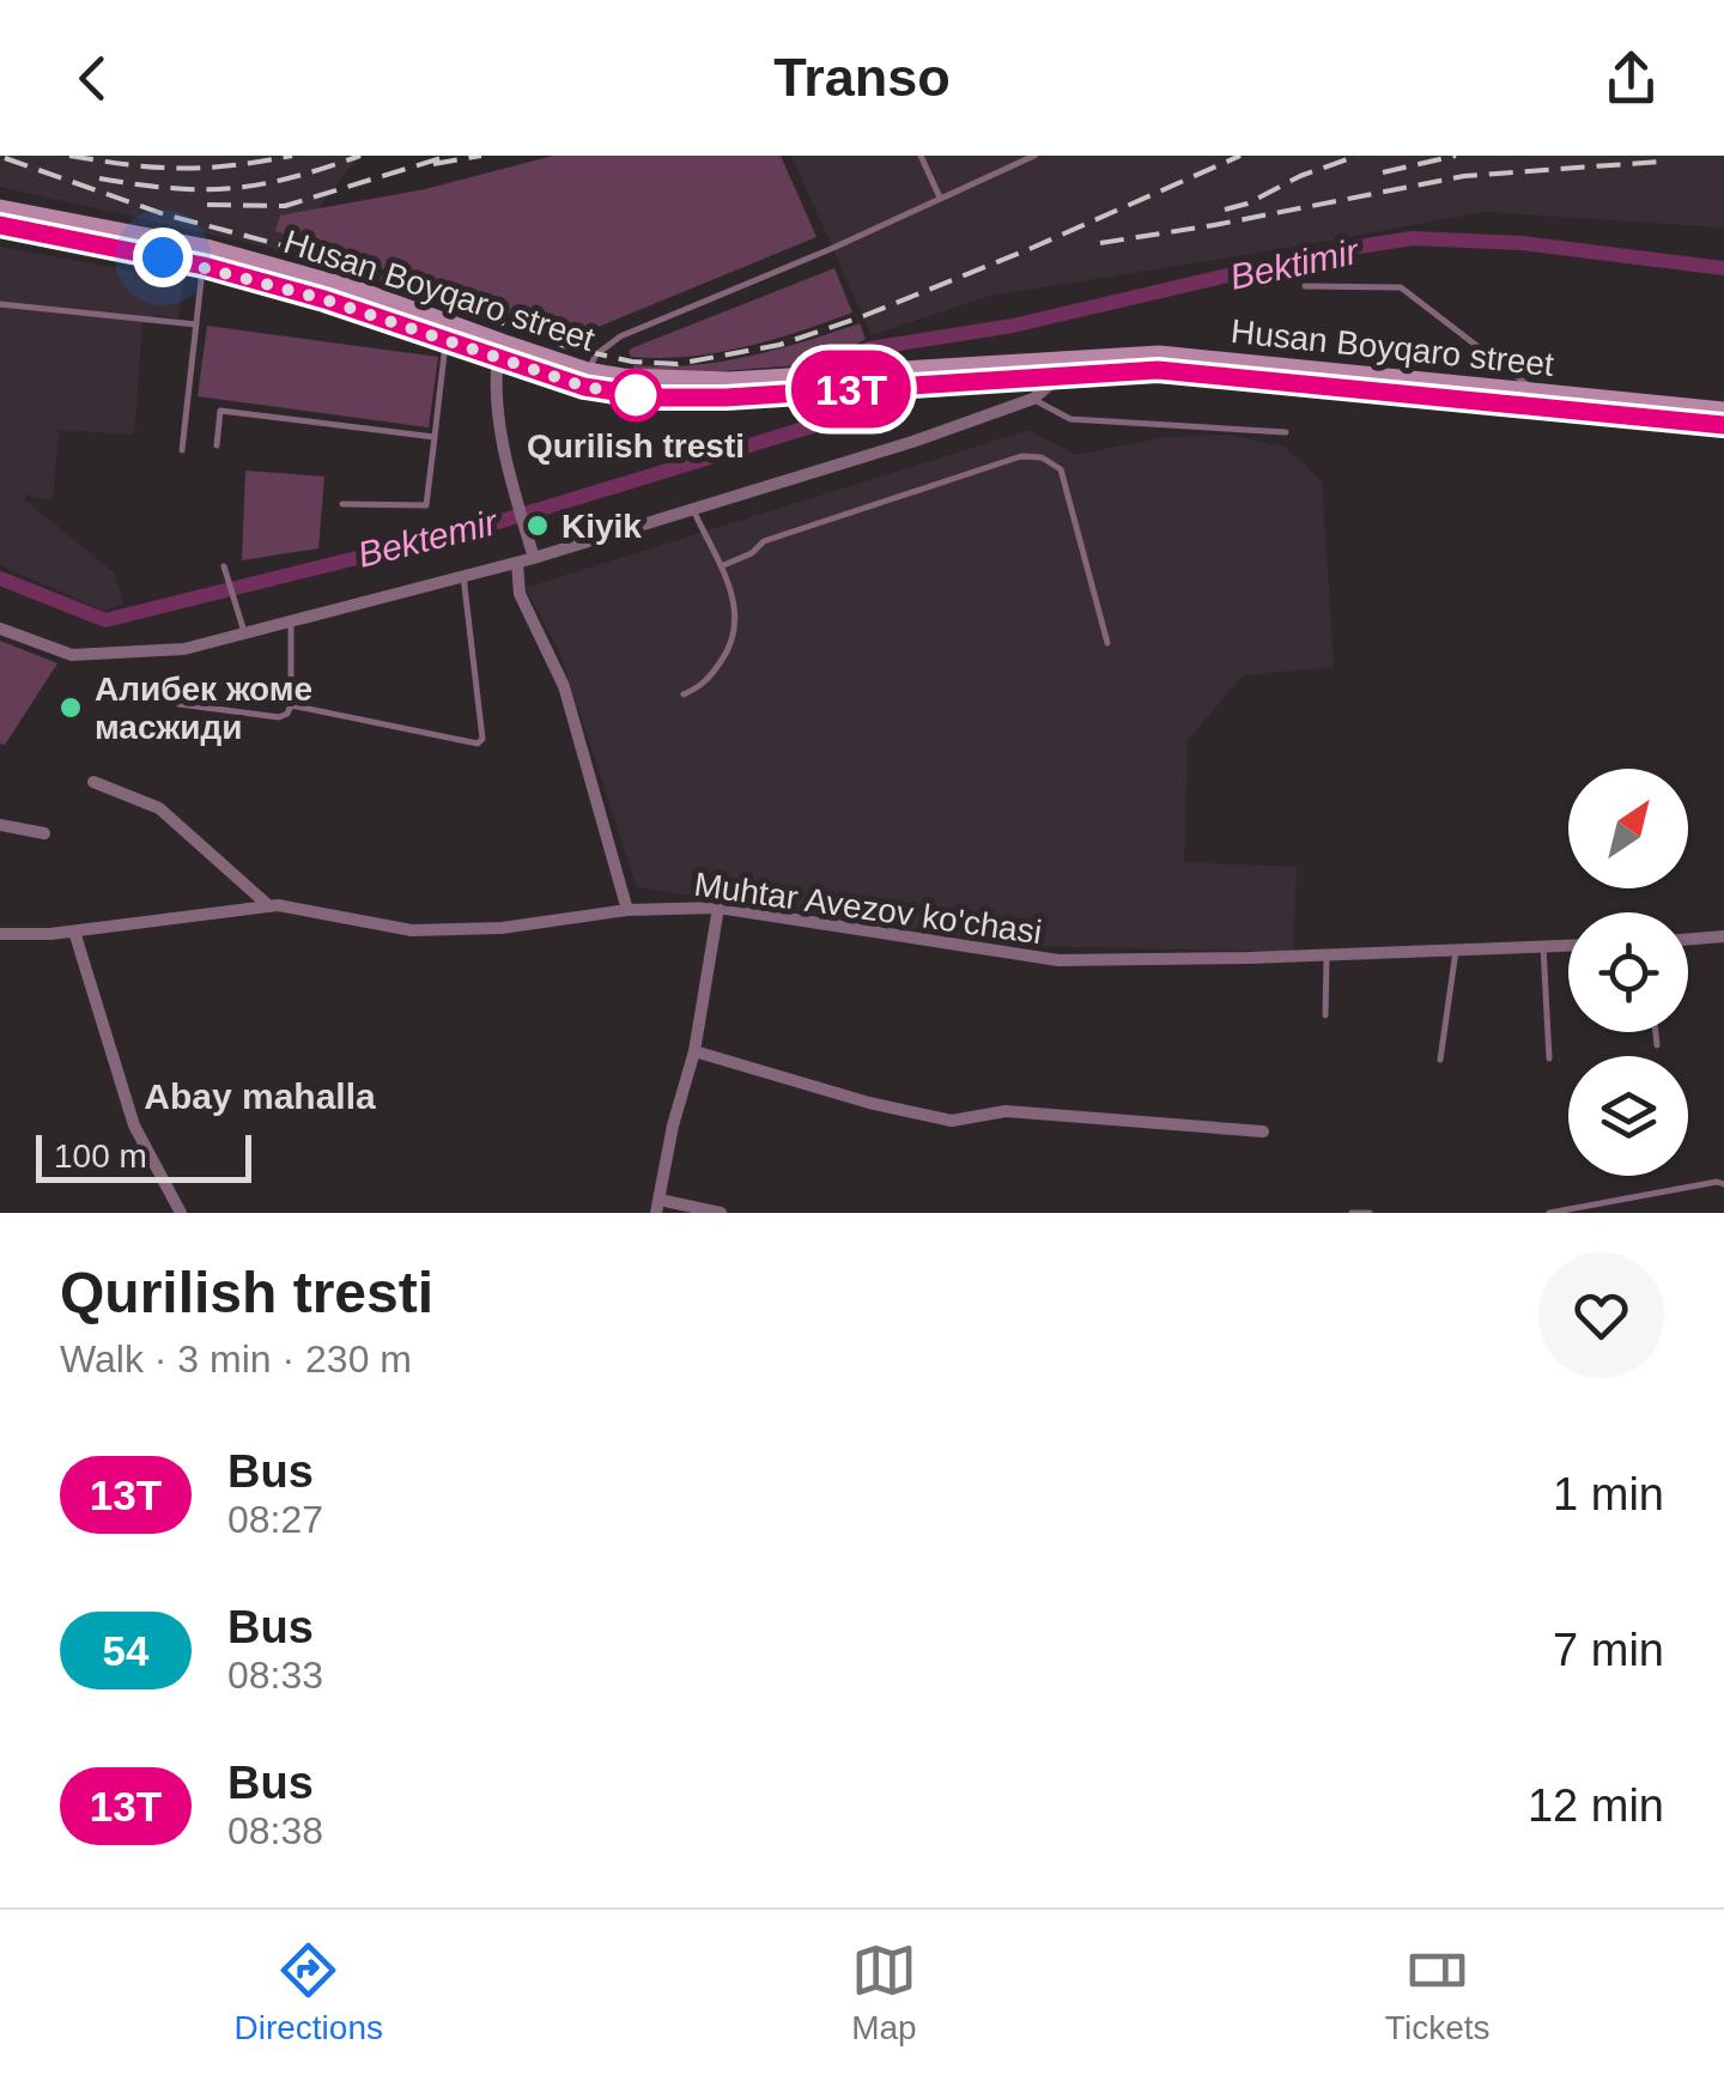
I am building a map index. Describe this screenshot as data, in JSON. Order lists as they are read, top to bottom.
{
  "streets": {
    "main road": ["Husan Boyqaro street"],
    "street": ["Muhtar Avezov ko'chasi"]
  },
  "districts": ["Abay mahalla"],
  "water": ["Bektimir", "Bektemir"],
  "places": ["Qurilish tresti", "Kiyik", "Алибек жоме масжиди"],
  "lines": ["bus line 13Т"],
  "scale_bar": "100 m",
  "north": "top right",
  "page": {
    "header": "Transo",
    "on_map": "13Т",
    "scale": "100 m",
    "heading": ["Qurilish tresti", "Walk · 3 min · 230 m"],
    "list": [
      {
        "mark": "13Т",
        "name": "Bus",
        "note": "08:27",
        "value": "1 min"
      },
      {
        "mark": "54",
        "name": "Bus",
        "note": "08:33",
        "value": "7 min"
      },
      {
        "mark": "13Т",
        "name": "Bus",
        "note": "08:38",
        "value": "12 min"
      }
    ],
    "tabs": ["Directions", "Map", "Tickets"]
  }
}
